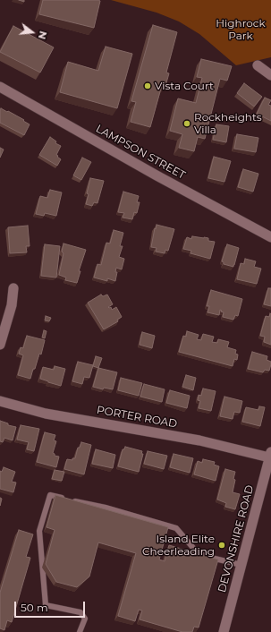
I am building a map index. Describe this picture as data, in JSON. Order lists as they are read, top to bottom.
{
  "streets": {
    "street": ["LAMPSON STREET", "PORTER ROAD", "DEVONSHIRE ROAD"]
  },
  "crossings": [
    ["PORTER ROAD", "DEVONSHIRE ROAD"]
  ],
  "parks": ["Highrock Park"],
  "places": ["Vista Court", "Rockheights Villa", "Island Elite Cheerleading"],
  "scale_bar": "50 m",
  "north": "right"
}
